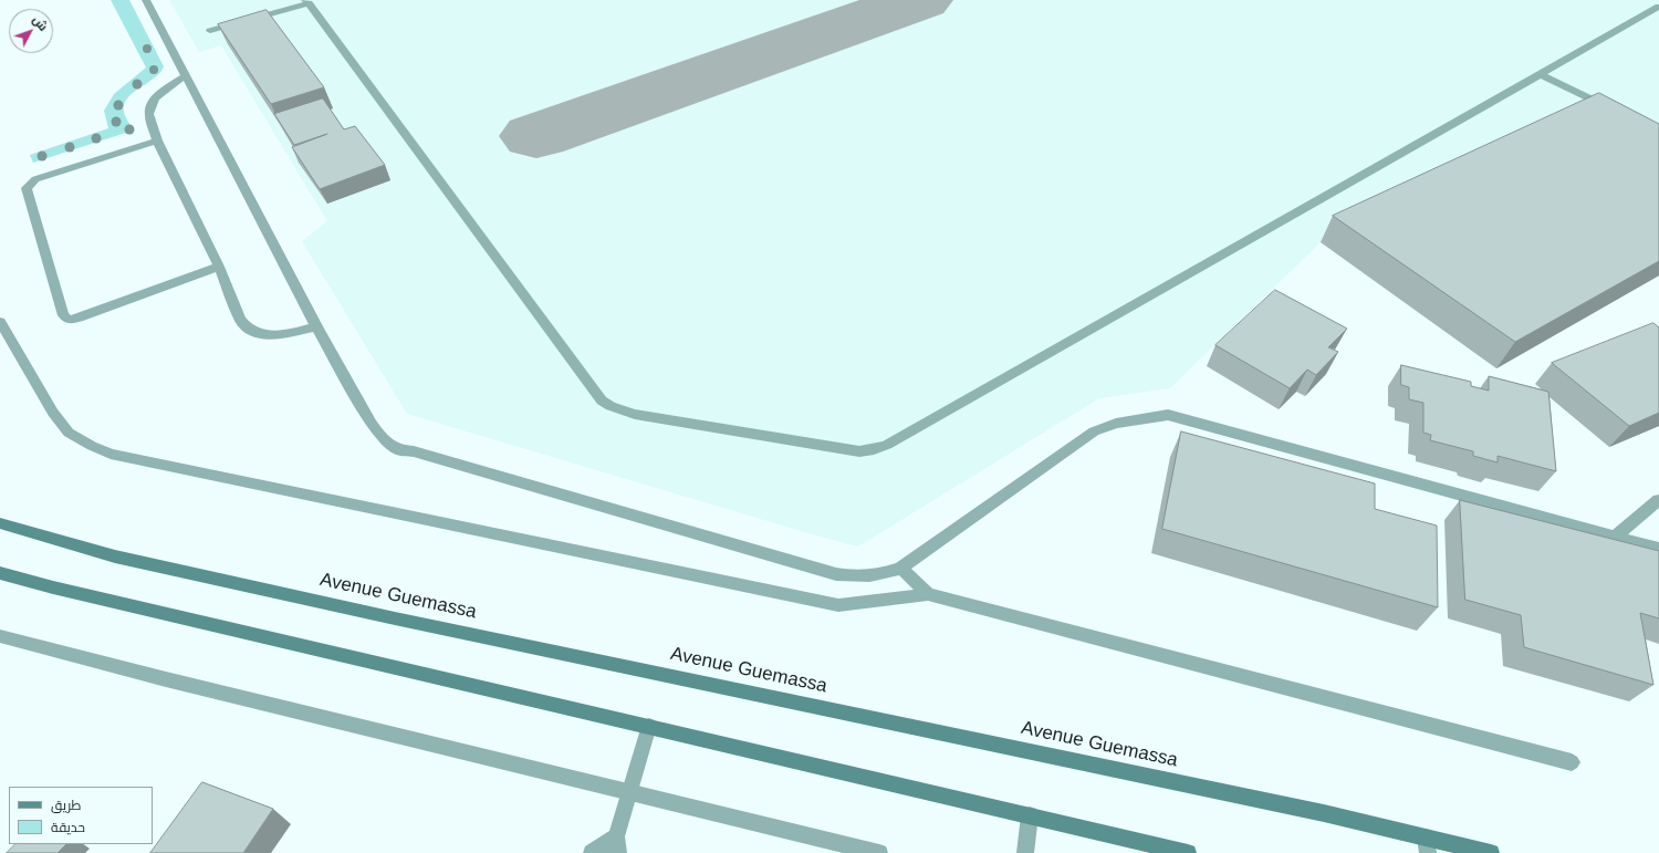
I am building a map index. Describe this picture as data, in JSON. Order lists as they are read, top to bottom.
{
  "streets": {
    "main road": ["Avenue Guemassa"]
  },
  "legend": ["طريق", "حديقة"],
  "north": "top right"
}
